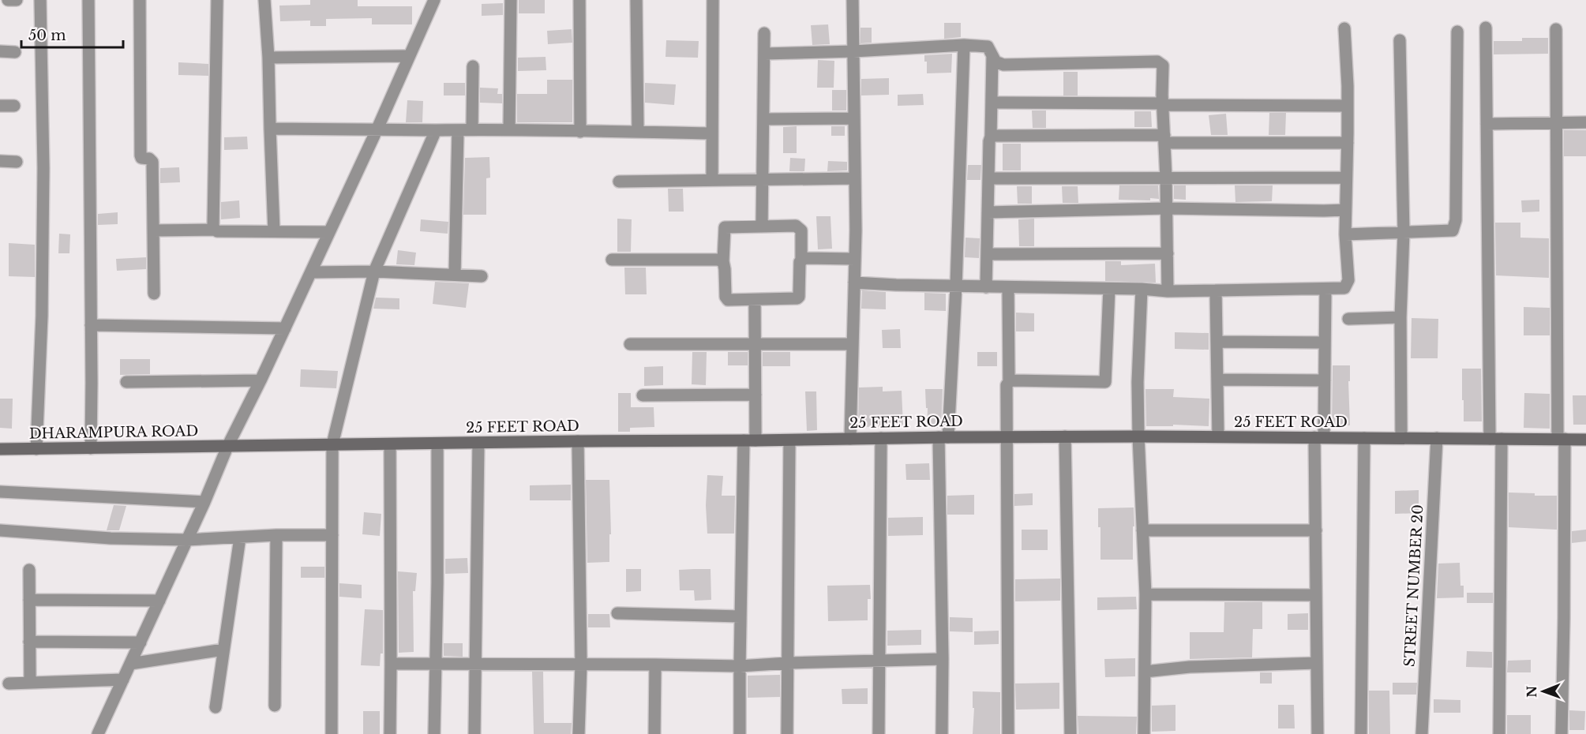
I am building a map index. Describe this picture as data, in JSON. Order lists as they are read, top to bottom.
{
  "streets": {
    "street": ["25 FEET ROAD", "DHARAMPURA ROAD", "STREET NUMBER 20"]
  },
  "crossings": [
    ["25 FEET ROAD", "DHARAMPURA ROAD"],
    ["25 FEET ROAD", "STREET NUMBER 20"]
  ],
  "scale_bar": "50 m",
  "north": "left"
}
